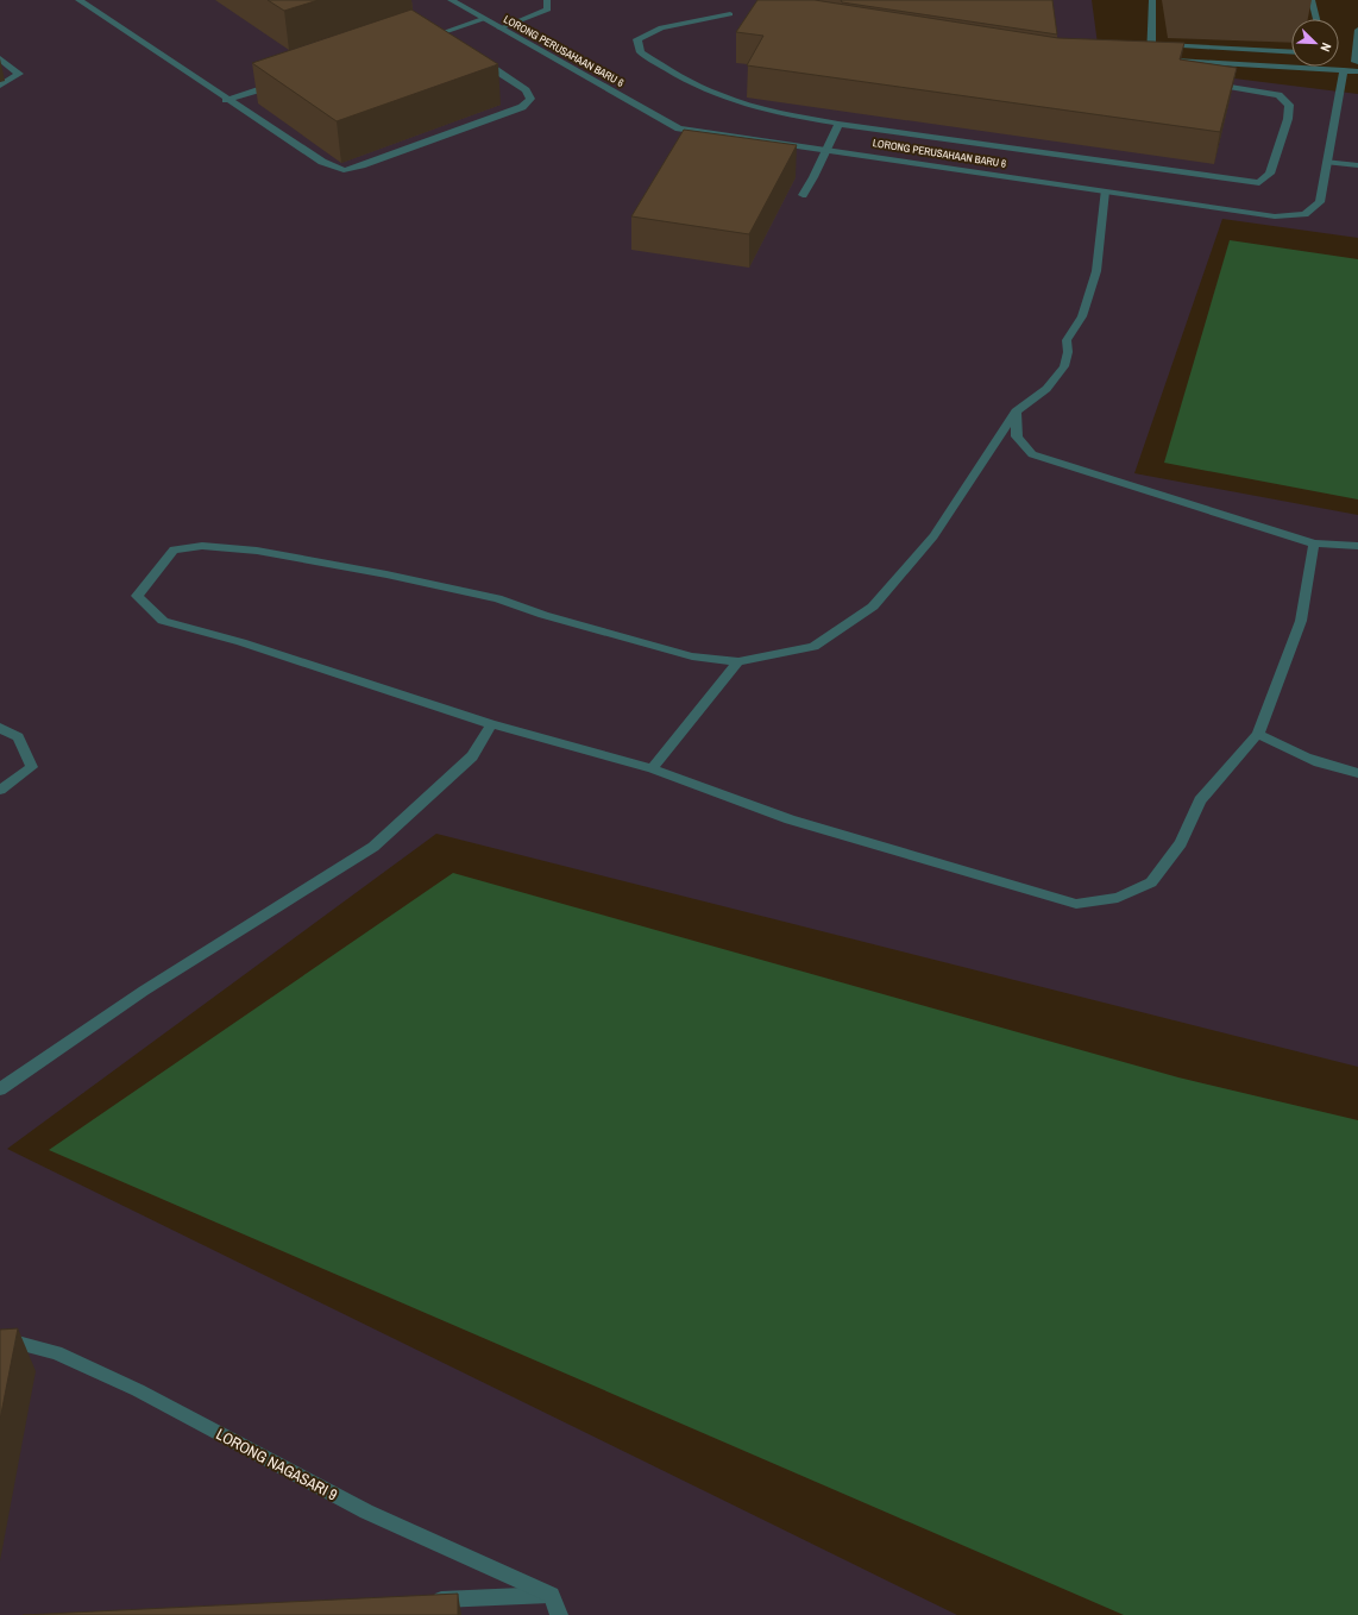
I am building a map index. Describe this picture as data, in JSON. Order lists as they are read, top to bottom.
{
  "streets": {
    "street": ["LORONG PERUSAHAAN BARU 6", "LORONG NAGASARI 9"]
  },
  "north": "bottom right"
}
